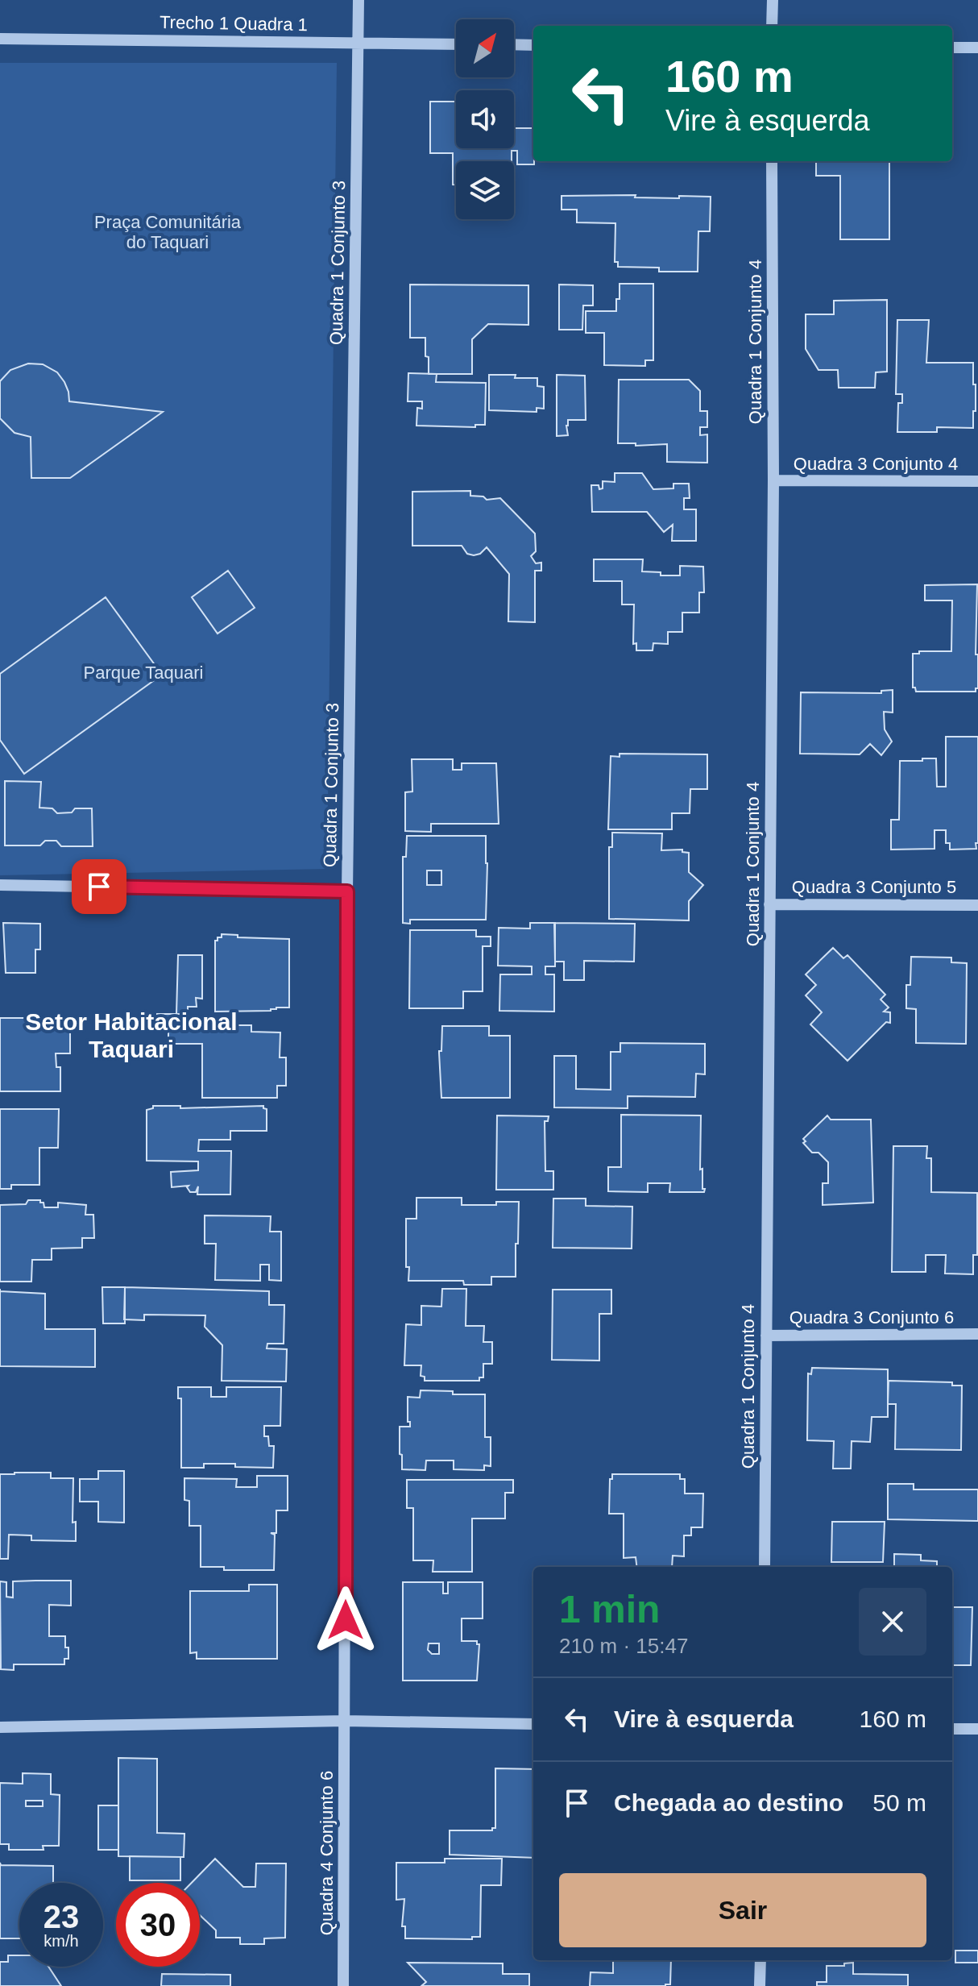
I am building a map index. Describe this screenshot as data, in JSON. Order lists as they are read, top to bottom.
{
  "streets": {
    "street": [
      "Trecho 1 Quadra 1",
      "Quadra 1 Conjunto 3",
      "Quadra 1 Conjunto 4",
      "Quadra 3 Conjunto 4",
      "Quadra 3 Conjunto 5",
      "Quadra 3 Conjunto 6",
      "Quadra 4 Conjunto 6"
    ]
  },
  "crossings": [
    ["Trecho 1 Quadra 1", "Quadra 1 Conjunto 3"],
    ["Quadra 1 Conjunto 3", "Quadra 4 Conjunto 6"],
    ["Quadra 1 Conjunto 4", "Quadra 3 Conjunto 4"],
    ["Quadra 1 Conjunto 4", "Quadra 3 Conjunto 5"],
    ["Quadra 1 Conjunto 4", "Quadra 3 Conjunto 6"]
  ],
  "districts": ["Setor Habitacional Taquari"],
  "parks": ["Praça Comunitária do Taquari", "Parque Taquari"],
  "north": "top right",
  "page": {
    "turn": ["160 m", "Vire à esquerda"],
    "heading": ["1 min", "210 m · 15:47"],
    "list": [
      {
        "name": "Vire à esquerda",
        "value": "160 m"
      },
      {
        "name": "Chegada ao destino",
        "value": "50 m"
      }
    ],
    "buttons": "Sair",
    "speed": "23 km/h",
    "limit": "30"
  }
}
